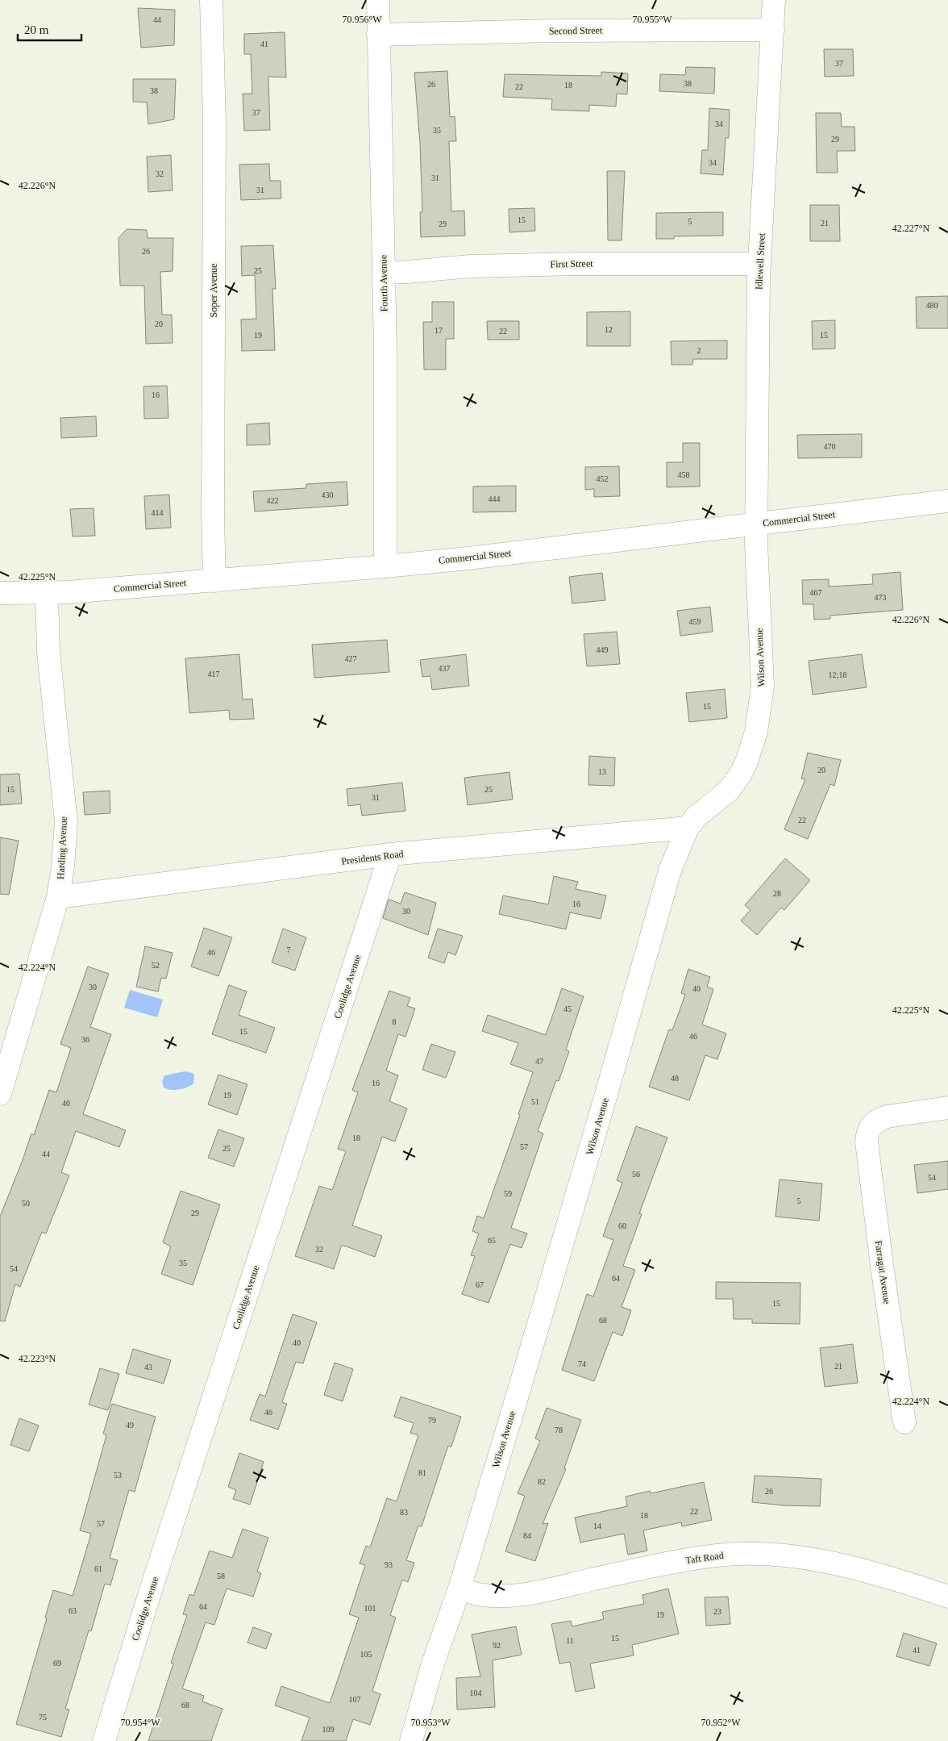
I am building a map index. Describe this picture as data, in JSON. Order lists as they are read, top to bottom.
{
  "streets": {
    "street": [
      "Second Street",
      "Idlewell Street",
      "First Street",
      "Fourth Avenue",
      "Soper Avenue",
      "Commercial Street",
      "Wilson Avenue",
      "Harding Avenue",
      "Presidents Road",
      "Coolidge Avenue",
      "Farragut Avenue",
      "Taft Road"
    ]
  },
  "crossings": [
    ["Second Street", "Idlewell Street"],
    ["Second Street", "Fourth Avenue"],
    ["Idlewell Street", "First Street"],
    ["Idlewell Street", "Commercial Street"],
    ["Idlewell Street", "Wilson Avenue"],
    ["First Street", "Fourth Avenue"],
    ["Fourth Avenue", "Commercial Street"],
    ["Soper Avenue", "Commercial Street"],
    ["Commercial Street", "Wilson Avenue"],
    ["Commercial Street", "Harding Avenue"],
    ["Wilson Avenue", "Presidents Road"],
    ["Wilson Avenue", "Taft Road"],
    ["Harding Avenue", "Presidents Road"],
    ["Presidents Road", "Coolidge Avenue"]
  ],
  "house_numbers": [
    "44",
    "41",
    "37",
    "38",
    "26",
    "18",
    "22",
    "38",
    "37",
    "34",
    "35",
    "29",
    "34",
    "32",
    "31",
    "31",
    "15",
    "5",
    "21",
    "29",
    "26",
    "25",
    "480",
    "20",
    "12",
    "17",
    "22",
    "19",
    "15",
    "2",
    "16",
    "470",
    "458",
    "452",
    "430",
    "444",
    "422",
    "414",
    "467",
    "473",
    "459",
    "449",
    "427",
    "437",
    "417",
    "12;18",
    "15",
    "20",
    "13",
    "15",
    "25",
    "31",
    "22",
    "28",
    "16",
    "30",
    "7",
    "46",
    "52",
    "30",
    "40",
    "45",
    "8",
    "15",
    "46",
    "36",
    "47",
    "48",
    "16",
    "19",
    "51",
    "40",
    "18",
    "57",
    "25",
    "44",
    "56",
    "54",
    "59",
    "5",
    "50",
    "29",
    "60",
    "65",
    "32",
    "35",
    "54",
    "64",
    "67",
    "15",
    "68",
    "40",
    "74",
    "21",
    "43",
    "46",
    "79",
    "49",
    "78",
    "81",
    "53",
    "82",
    "26",
    "22",
    "83",
    "18",
    "57",
    "14",
    "84",
    "93",
    "61",
    "58",
    "64",
    "101",
    "63",
    "23",
    "19",
    "15",
    "11",
    "92",
    "41",
    "105",
    "69",
    "104",
    "107",
    "68",
    "75",
    "109"
  ],
  "scale_bar": "20 m",
  "coordinates": [
    "70.956°W",
    "70.955°W",
    "42.226°N",
    "42.227°N",
    "42.225°N",
    "42.224°N",
    "42.223°N",
    "70.954°W",
    "70.953°W",
    "70.952°W"
  ]
}
